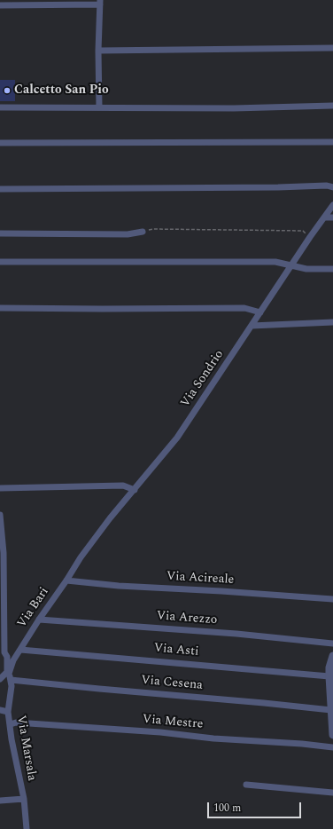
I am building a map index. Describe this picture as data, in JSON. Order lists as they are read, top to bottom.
{
  "streets": {
    "street": [
      "Via Sondrio",
      "Via Acireale",
      "Via Bari",
      "Via Arezzo",
      "Via Asti",
      "Via Cesena",
      "Via Mestre",
      "Via Marsala"
    ]
  },
  "crossings": [
    ["Via Sondrio", "Via Bari"],
    ["Via Acireale", "Via Bari"],
    ["Via Bari", "Via Arezzo"],
    ["Via Bari", "Via Asti"],
    ["Via Bari", "Via Cesena"],
    ["Via Bari", "Via Marsala"],
    ["Via Cesena", "Via Marsala"],
    ["Via Mestre", "Via Marsala"]
  ],
  "places": ["Calcetto San Pio"],
  "scale_bar": "100 m"
}
